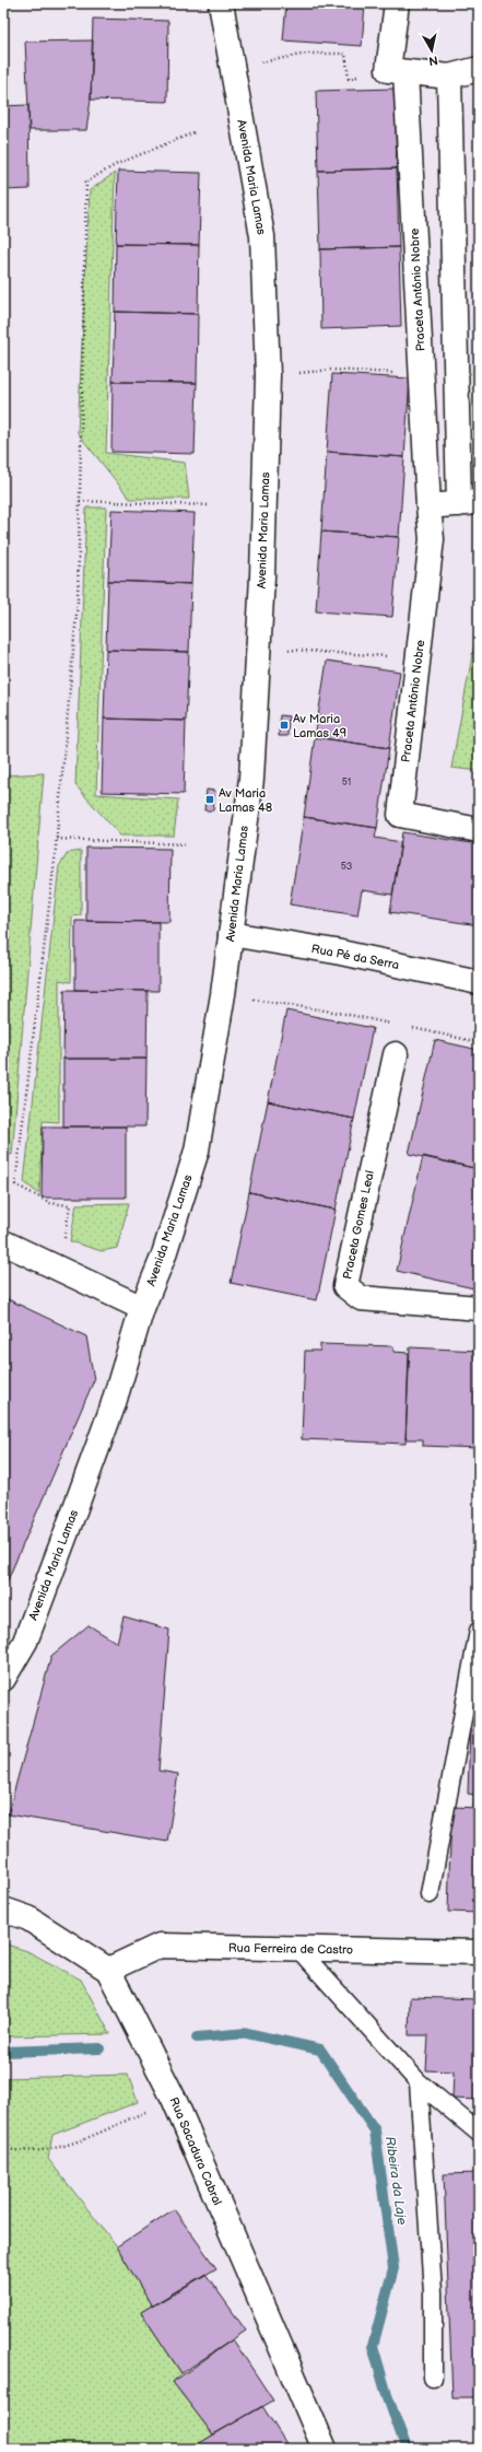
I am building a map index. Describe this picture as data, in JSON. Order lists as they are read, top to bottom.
{
  "streets": {
    "street": [
      "Avenida Maria Lamas",
      "Praceta António Nobre",
      "Rua Pé da Serra",
      "Praceta Gomes Leal",
      "Rua Ferreira de Castro",
      "Rua Sacadura Cabral"
    ]
  },
  "crossings": [
    ["Avenida Maria Lamas", "Rua Pé da Serra"],
    ["Rua Ferreira de Castro", "Rua Sacadura Cabral"]
  ],
  "water": ["Ribeira da Laje"],
  "places": {
    "transit": ["Av Maria Lamas 49", "Av Maria Lamas 48"]
  },
  "house_numbers": ["51", "53"],
  "north": "bottom"
}
